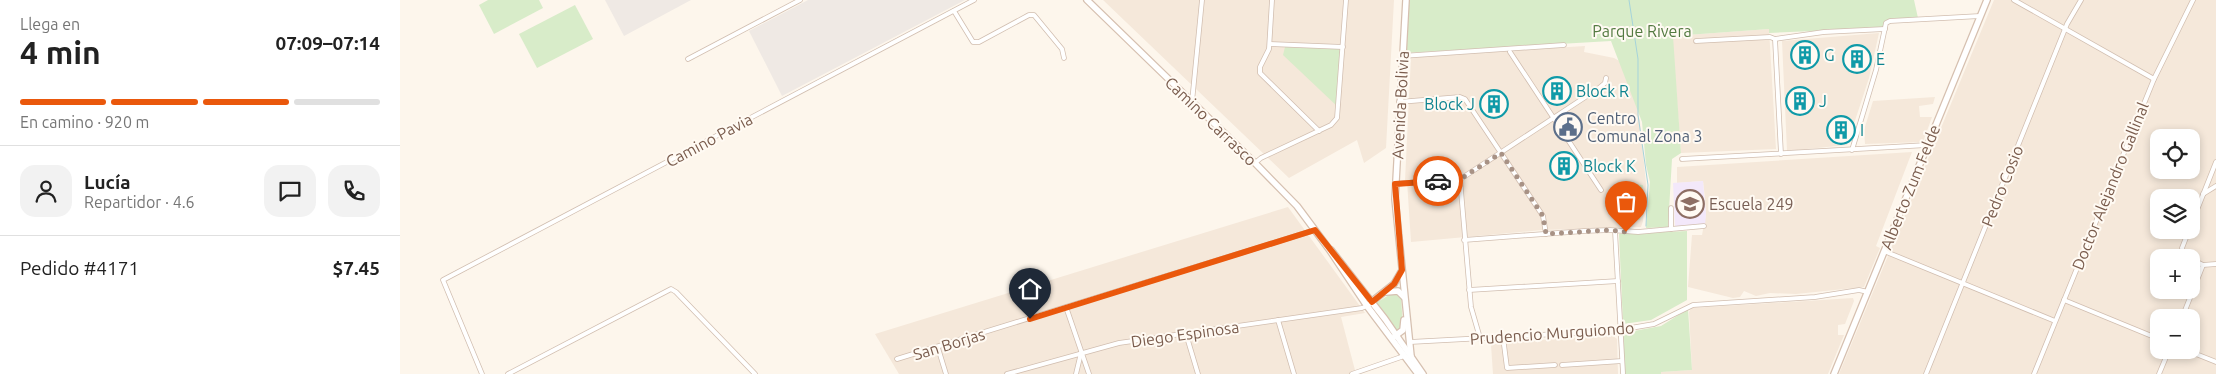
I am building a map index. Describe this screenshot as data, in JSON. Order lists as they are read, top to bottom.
{
  "streets": {
    "street": [
      "Avenida Bolivia",
      "Camino Carrasco",
      "Camino Pavia",
      "Pedro Cosio",
      "Doctor Alejandro Gallinal",
      "Alberto Zum Felde",
      "Prudencio Murguiondo",
      "Diego Espinosa",
      "San Borjas"
    ]
  },
  "crossings": [
    ["Avenida Bolivia", "Camino Carrasco"],
    ["Avenida Bolivia", "Prudencio Murguiondo"],
    ["Camino Carrasco", "Diego Espinosa"],
    ["Camino Carrasco", "San Borjas"],
    ["Alberto Zum Felde", "Prudencio Murguiondo"]
  ],
  "parks": ["Parque Rivera"],
  "places": {
    "building": [
      "G",
      "E",
      "Block R",
      "J",
      "Block J",
      "I",
      "Block K"
    ],
    "public building": ["Centro Comunal Zona 3"],
    "school or university": ["Escuela 249"]
  },
  "page": {
    "heading": ["4 min", "Llega en", "07:09–07:14"],
    "panel": [
      "Lucía",
      "Repartidor · 4.6",
      "Pedido #4171",
      "$7.45"
    ],
    "bar": "En camino · 920 m",
    "map_buttons": ["+", "−"]
  }
}
